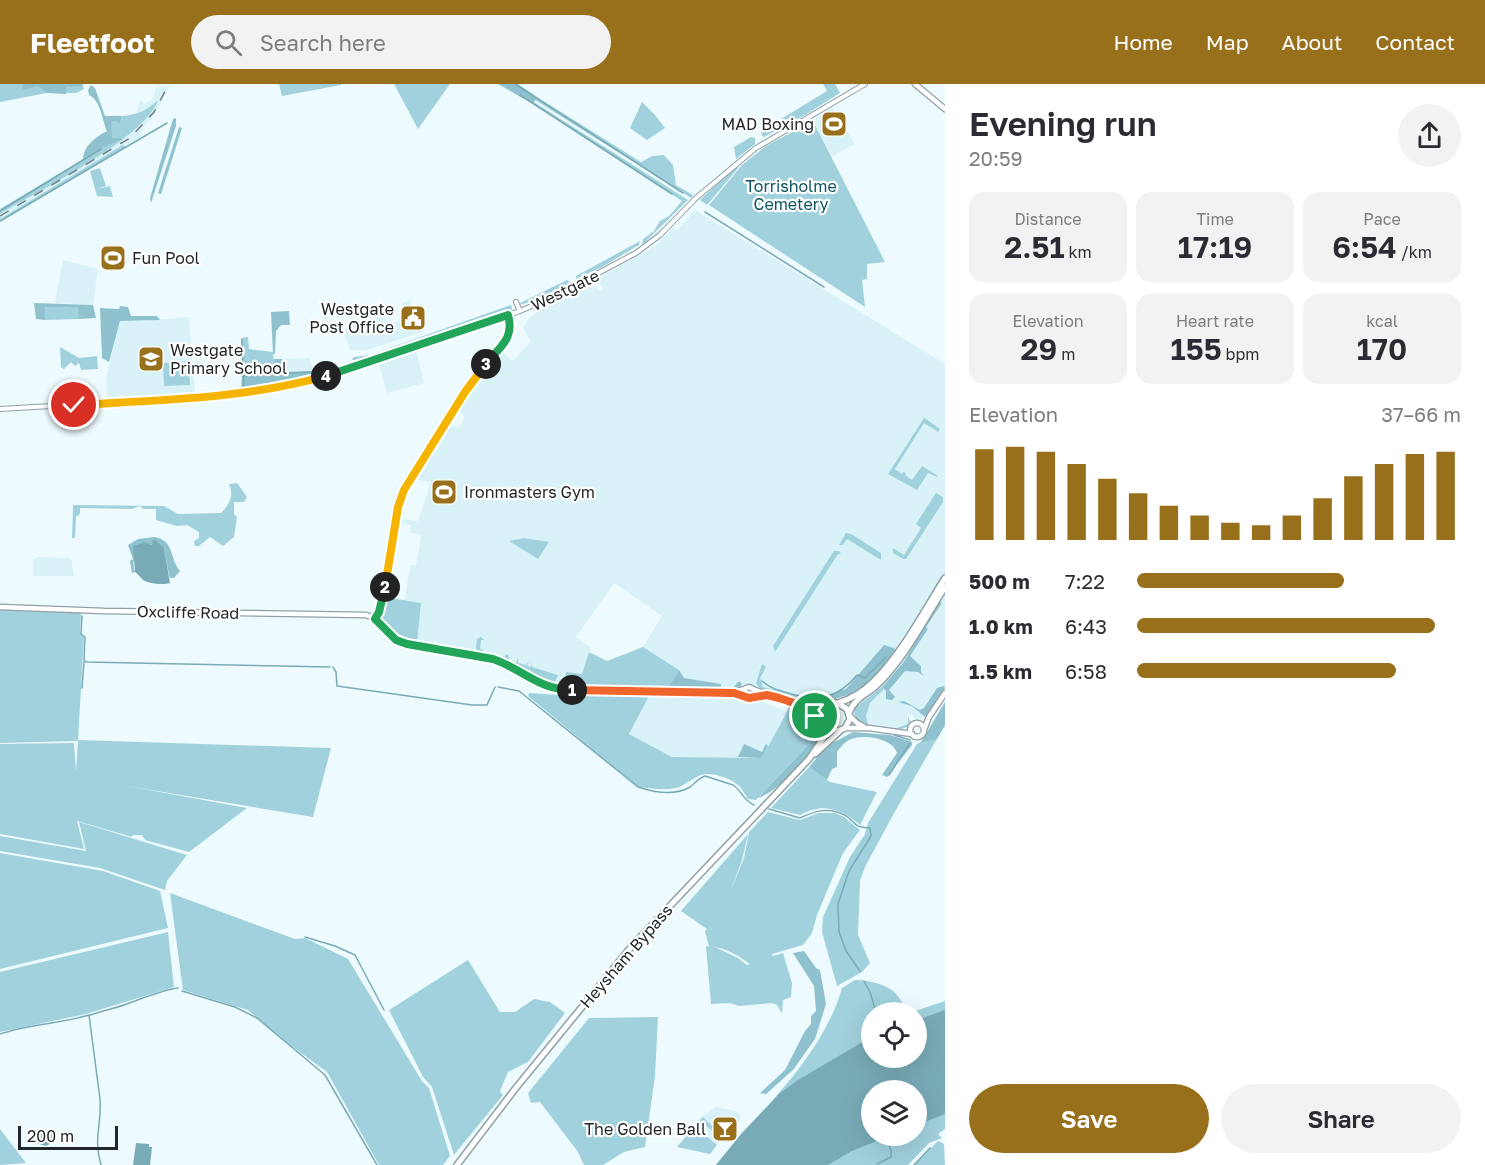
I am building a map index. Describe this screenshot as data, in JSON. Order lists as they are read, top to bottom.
{
  "streets": {
    "highway": ["Heysham Bypass"],
    "main road": ["Oxcliffe Road"],
    "street": ["Westgate"]
  },
  "parks": ["Torrisholme Cemetery"],
  "places": {
    "sports": ["MAD Boxing", "Fun Pool", "Ironmasters Gym"],
    "public building": ["Westgate Post Office"],
    "school or university": ["Westgate Primary School"],
    "bar": ["The Golden Ball"]
  },
  "scale_bar": "200 m",
  "page": {
    "header": "Fleetfoot",
    "search": "Search here",
    "nav": [
      "Home",
      "Map",
      "About",
      "Contact"
    ],
    "heading": ["Evening run", "20:59"],
    "stats": [
      ["Distance", "2.51 km"],
      ["Time", "17:19"],
      ["Pace", "6:54 /km"],
      ["Elevation", "29 m"],
      ["Heart rate", "155 bpm"],
      ["kcal", "170"]
    ],
    "pins": [
      "3",
      "4",
      "2",
      "1"
    ],
    "chart": ["Elevation", "37–66 m"],
    "list": [
      {
        "name": "500 m",
        "note": "7:22"
      },
      {
        "name": "1.0 km",
        "note": "6:43"
      },
      {
        "name": "1.5 km",
        "note": "6:58"
      }
    ],
    "buttons": ["Save", "Share"],
    "scale": "200 m"
  }
}
